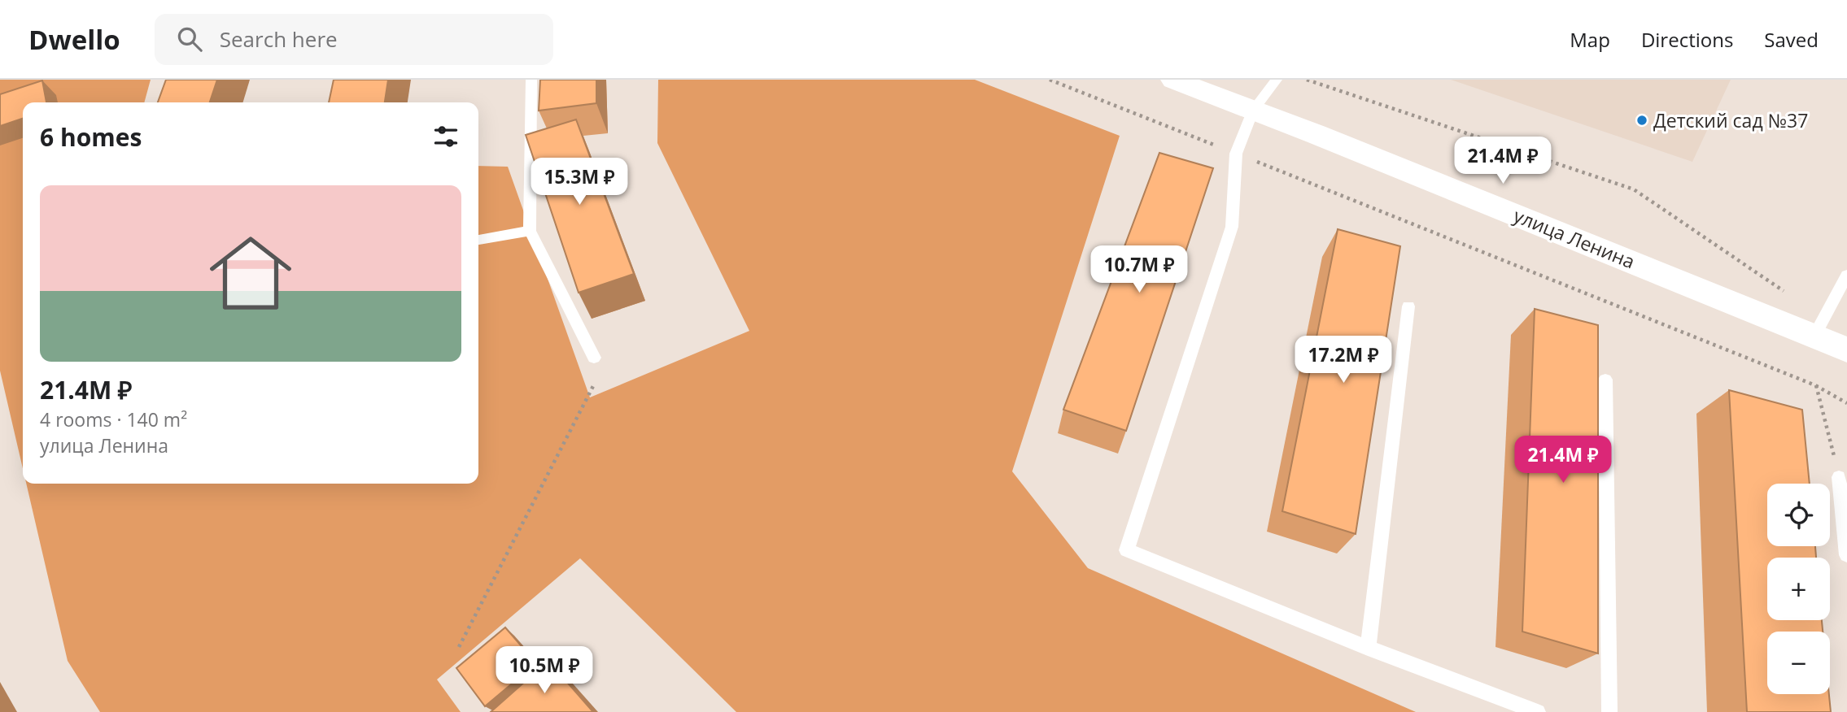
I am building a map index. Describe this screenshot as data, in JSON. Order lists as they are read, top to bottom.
{
  "streets": {
    "main road": ["улица Ленина"]
  },
  "places": ["Детский сад №37"],
  "page": {
    "header": "Dwello",
    "search": "Search here",
    "nav": ["Map", "Directions", "Saved"],
    "heading": "6 homes",
    "price": [
      "21.4M ₽",
      "15.3M ₽",
      "10.7M ₽",
      "17.2M ₽",
      "21.4M ₽",
      "10.5M ₽"
    ],
    "list": [
      {
        "name": "21.4M ₽",
        "note": "4 rooms · 140 m² · улица Ленина"
      }
    ],
    "map_buttons": ["+", "−"]
  }
}
